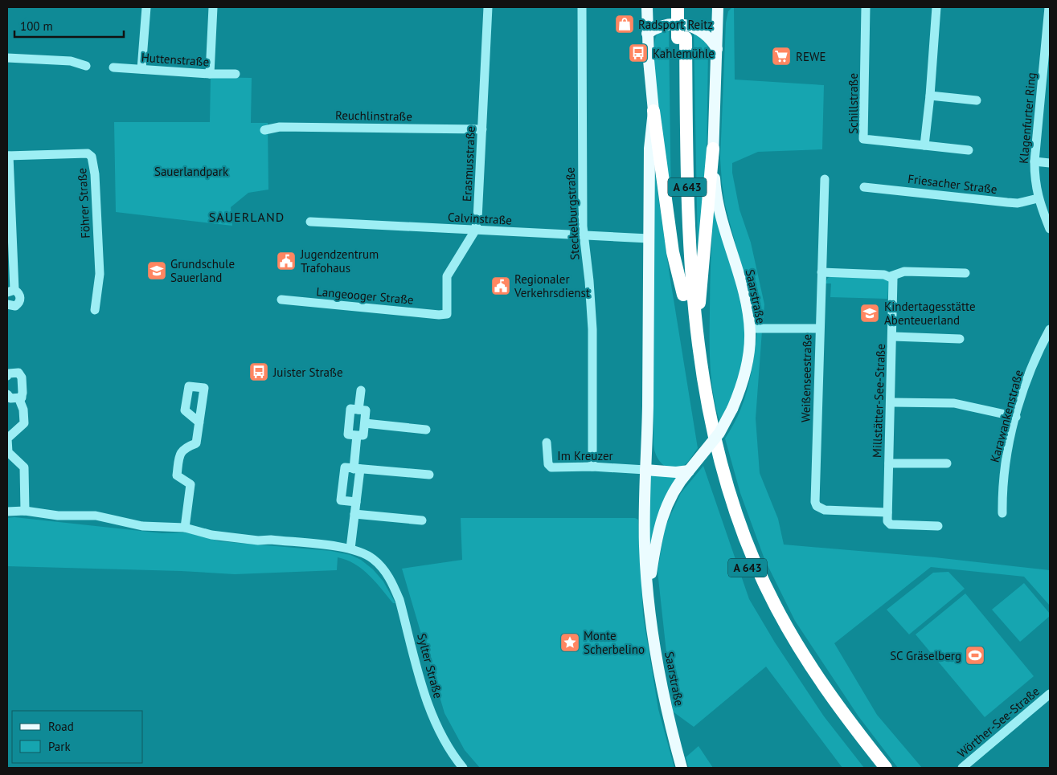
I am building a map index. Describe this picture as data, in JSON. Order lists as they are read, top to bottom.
{
  "streets": {
    "highway": ["A 643"],
    "main road": ["Saarstraße"],
    "street": [
      "Huttenstraße",
      "Schillstraße",
      "Reuchlinstraße",
      "Klagenfurter Ring",
      "Erasmusstraße",
      "Friesacher Straße",
      "Föhrer Straße",
      "Steckelburgstraße",
      "Calvinstraße",
      "Langeooger Straße",
      "Weißenseestraße",
      "Millstätter-See-Straße",
      "Karawankenstraße",
      "Im Kreuzer",
      "Sylter Straße",
      "Wörther-See-Straße"
    ]
  },
  "crossings": [
    ["Reuchlinstraße", "Erasmusstraße"],
    ["Klagenfurter Ring", "Friesacher Straße"],
    ["Erasmusstraße", "Calvinstraße"],
    ["Erasmusstraße", "Langeooger Straße"],
    ["Steckelburgstraße", "Calvinstraße"],
    ["Steckelburgstraße", "Im Kreuzer"],
    ["Calvinstraße", "Saarstraße"],
    ["Saarstraße", "Im Kreuzer"],
    ["Weißenseestraße", "Millstätter-See-Straße"]
  ],
  "districts": ["SAUERLAND"],
  "parks": ["Sauerlandpark"],
  "places": {
    "shop": ["Radsport Reitz"],
    "bus stop": ["Kahlemühle", "Juister Straße"],
    "supermarket": ["REWE"],
    "public building": ["Jugendzentrum Trafohaus", "Regionaler Verkehrsdienst"],
    "school or university": ["Grundschule Sauerland", "Kindertagesstätte Abenteuerland"],
    "place": ["Monte Scherbelino"],
    "sports": ["SC Gräselberg"]
  },
  "legend": ["Road", "Park"],
  "scale_bar": "100 m"
}
